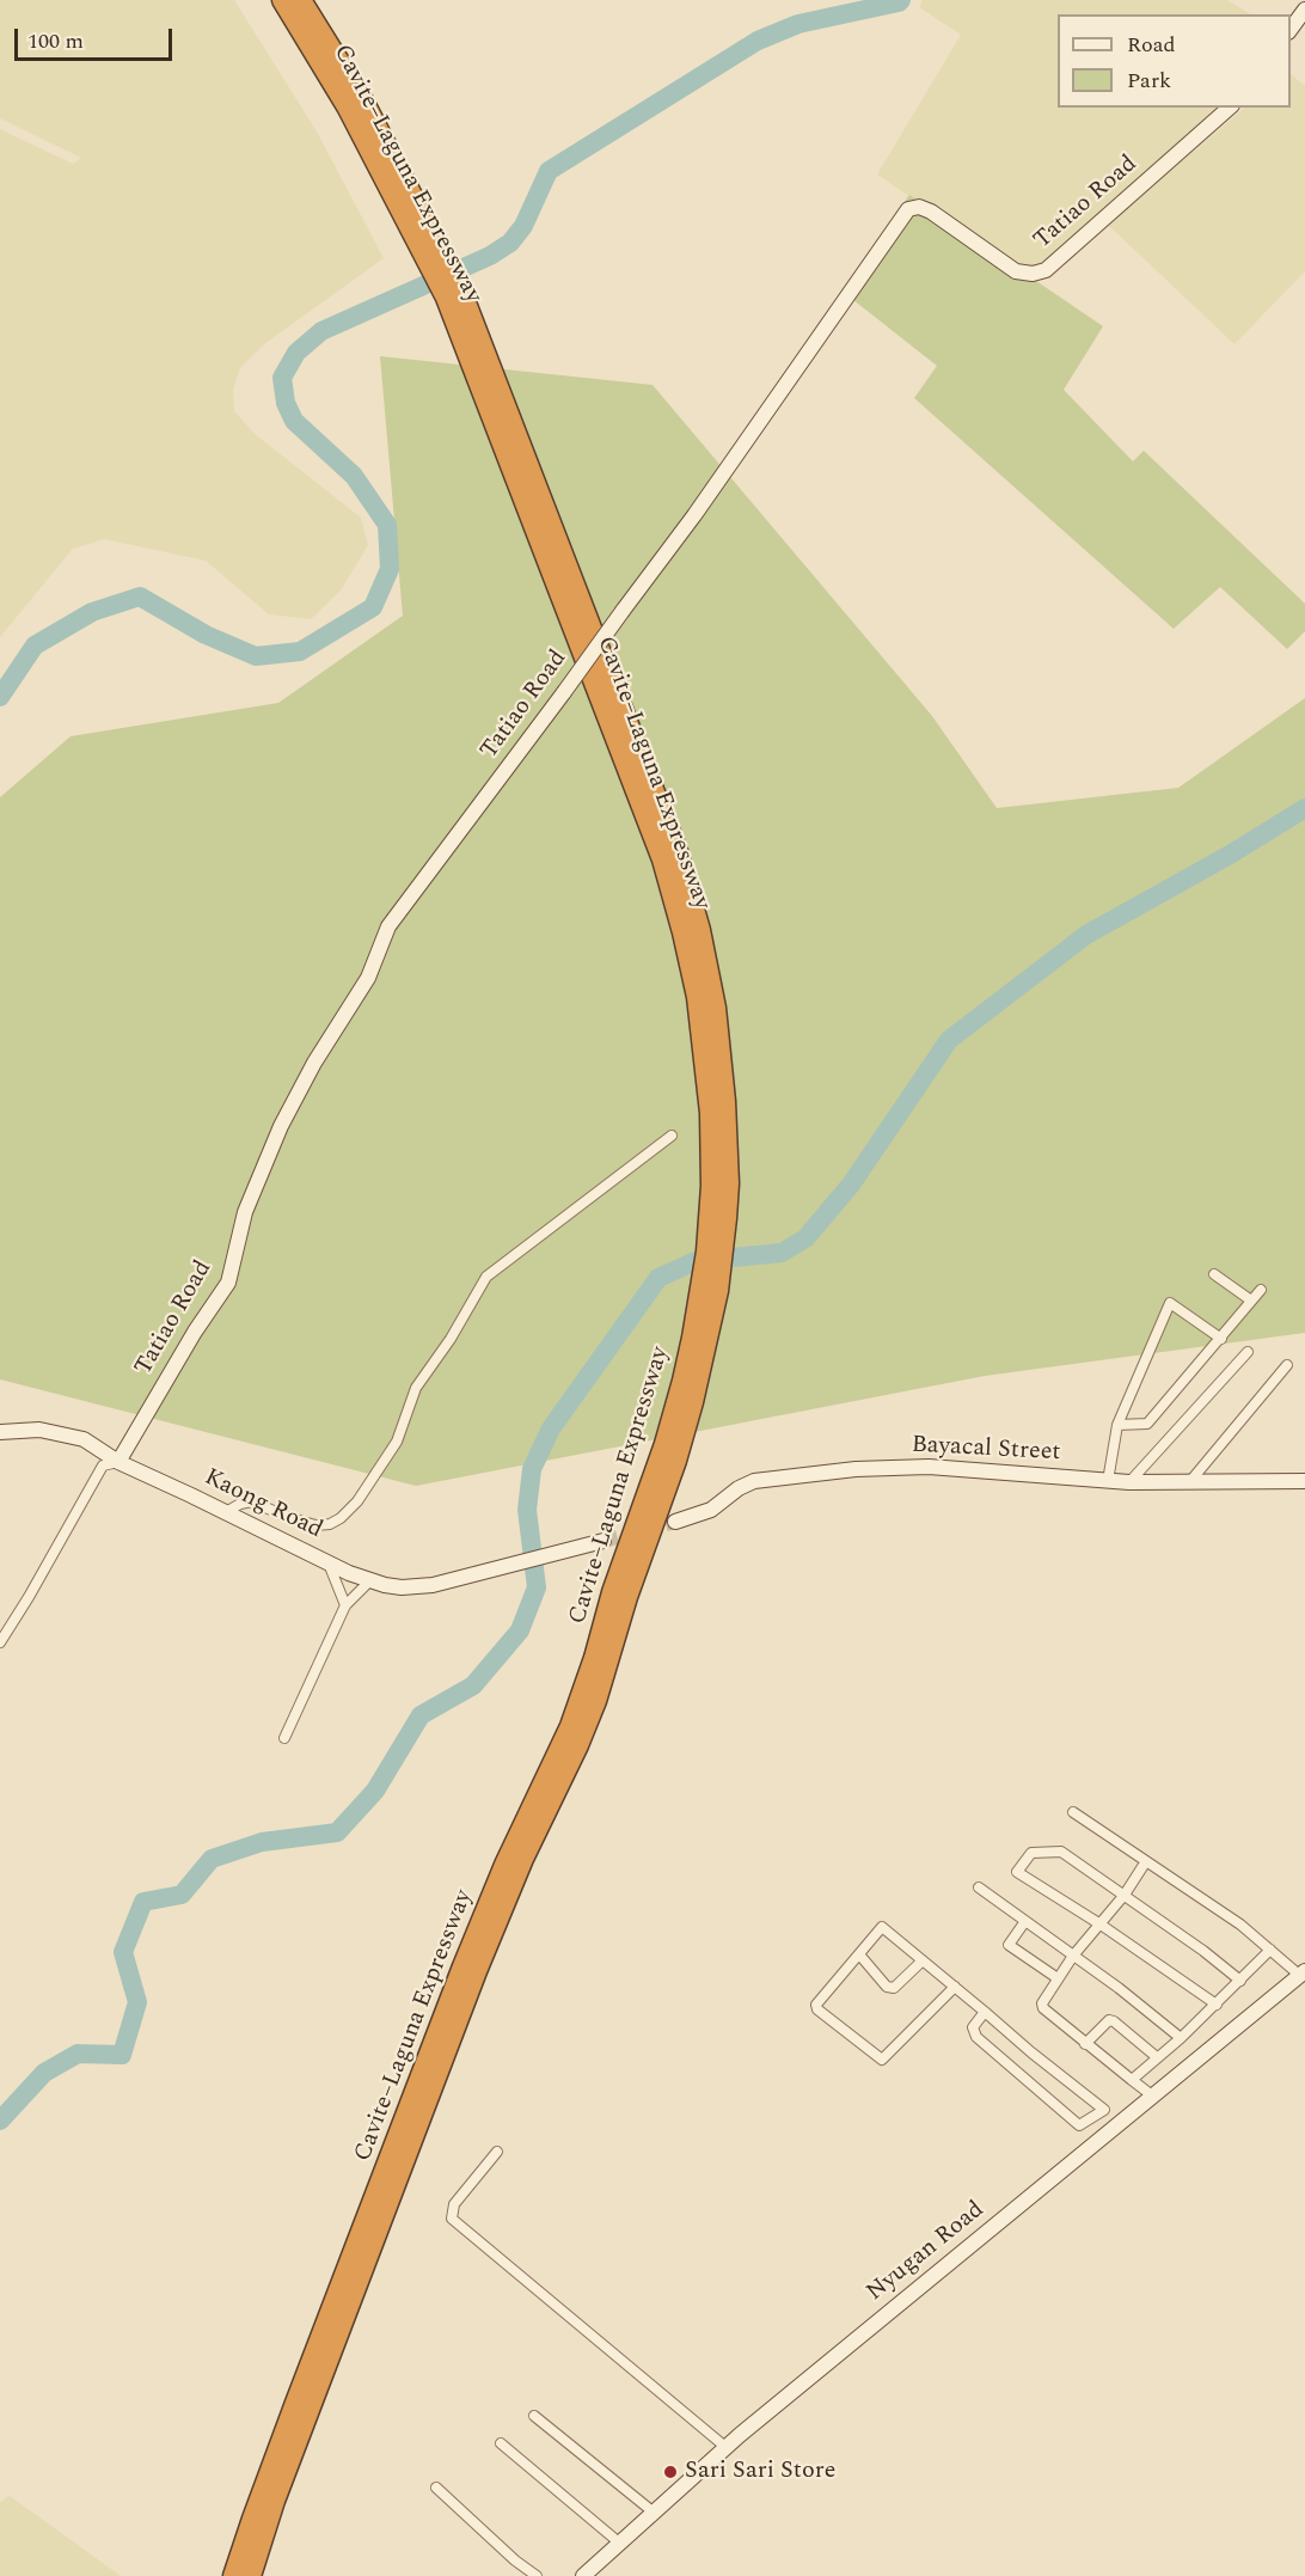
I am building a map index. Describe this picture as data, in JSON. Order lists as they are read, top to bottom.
{
  "streets": {
    "highway": ["Cavite–Laguna Expressway"],
    "main road": [
      "Tatiao Road",
      "Bayacal Street",
      "Kaong Road",
      "Nyugan Road"
    ]
  },
  "crossings": [
    ["Tatiao Road", "Kaong Road"]
  ],
  "places": ["Sari Sari Store"],
  "legend": ["Road", "Park"],
  "scale_bar": "100 m"
}
